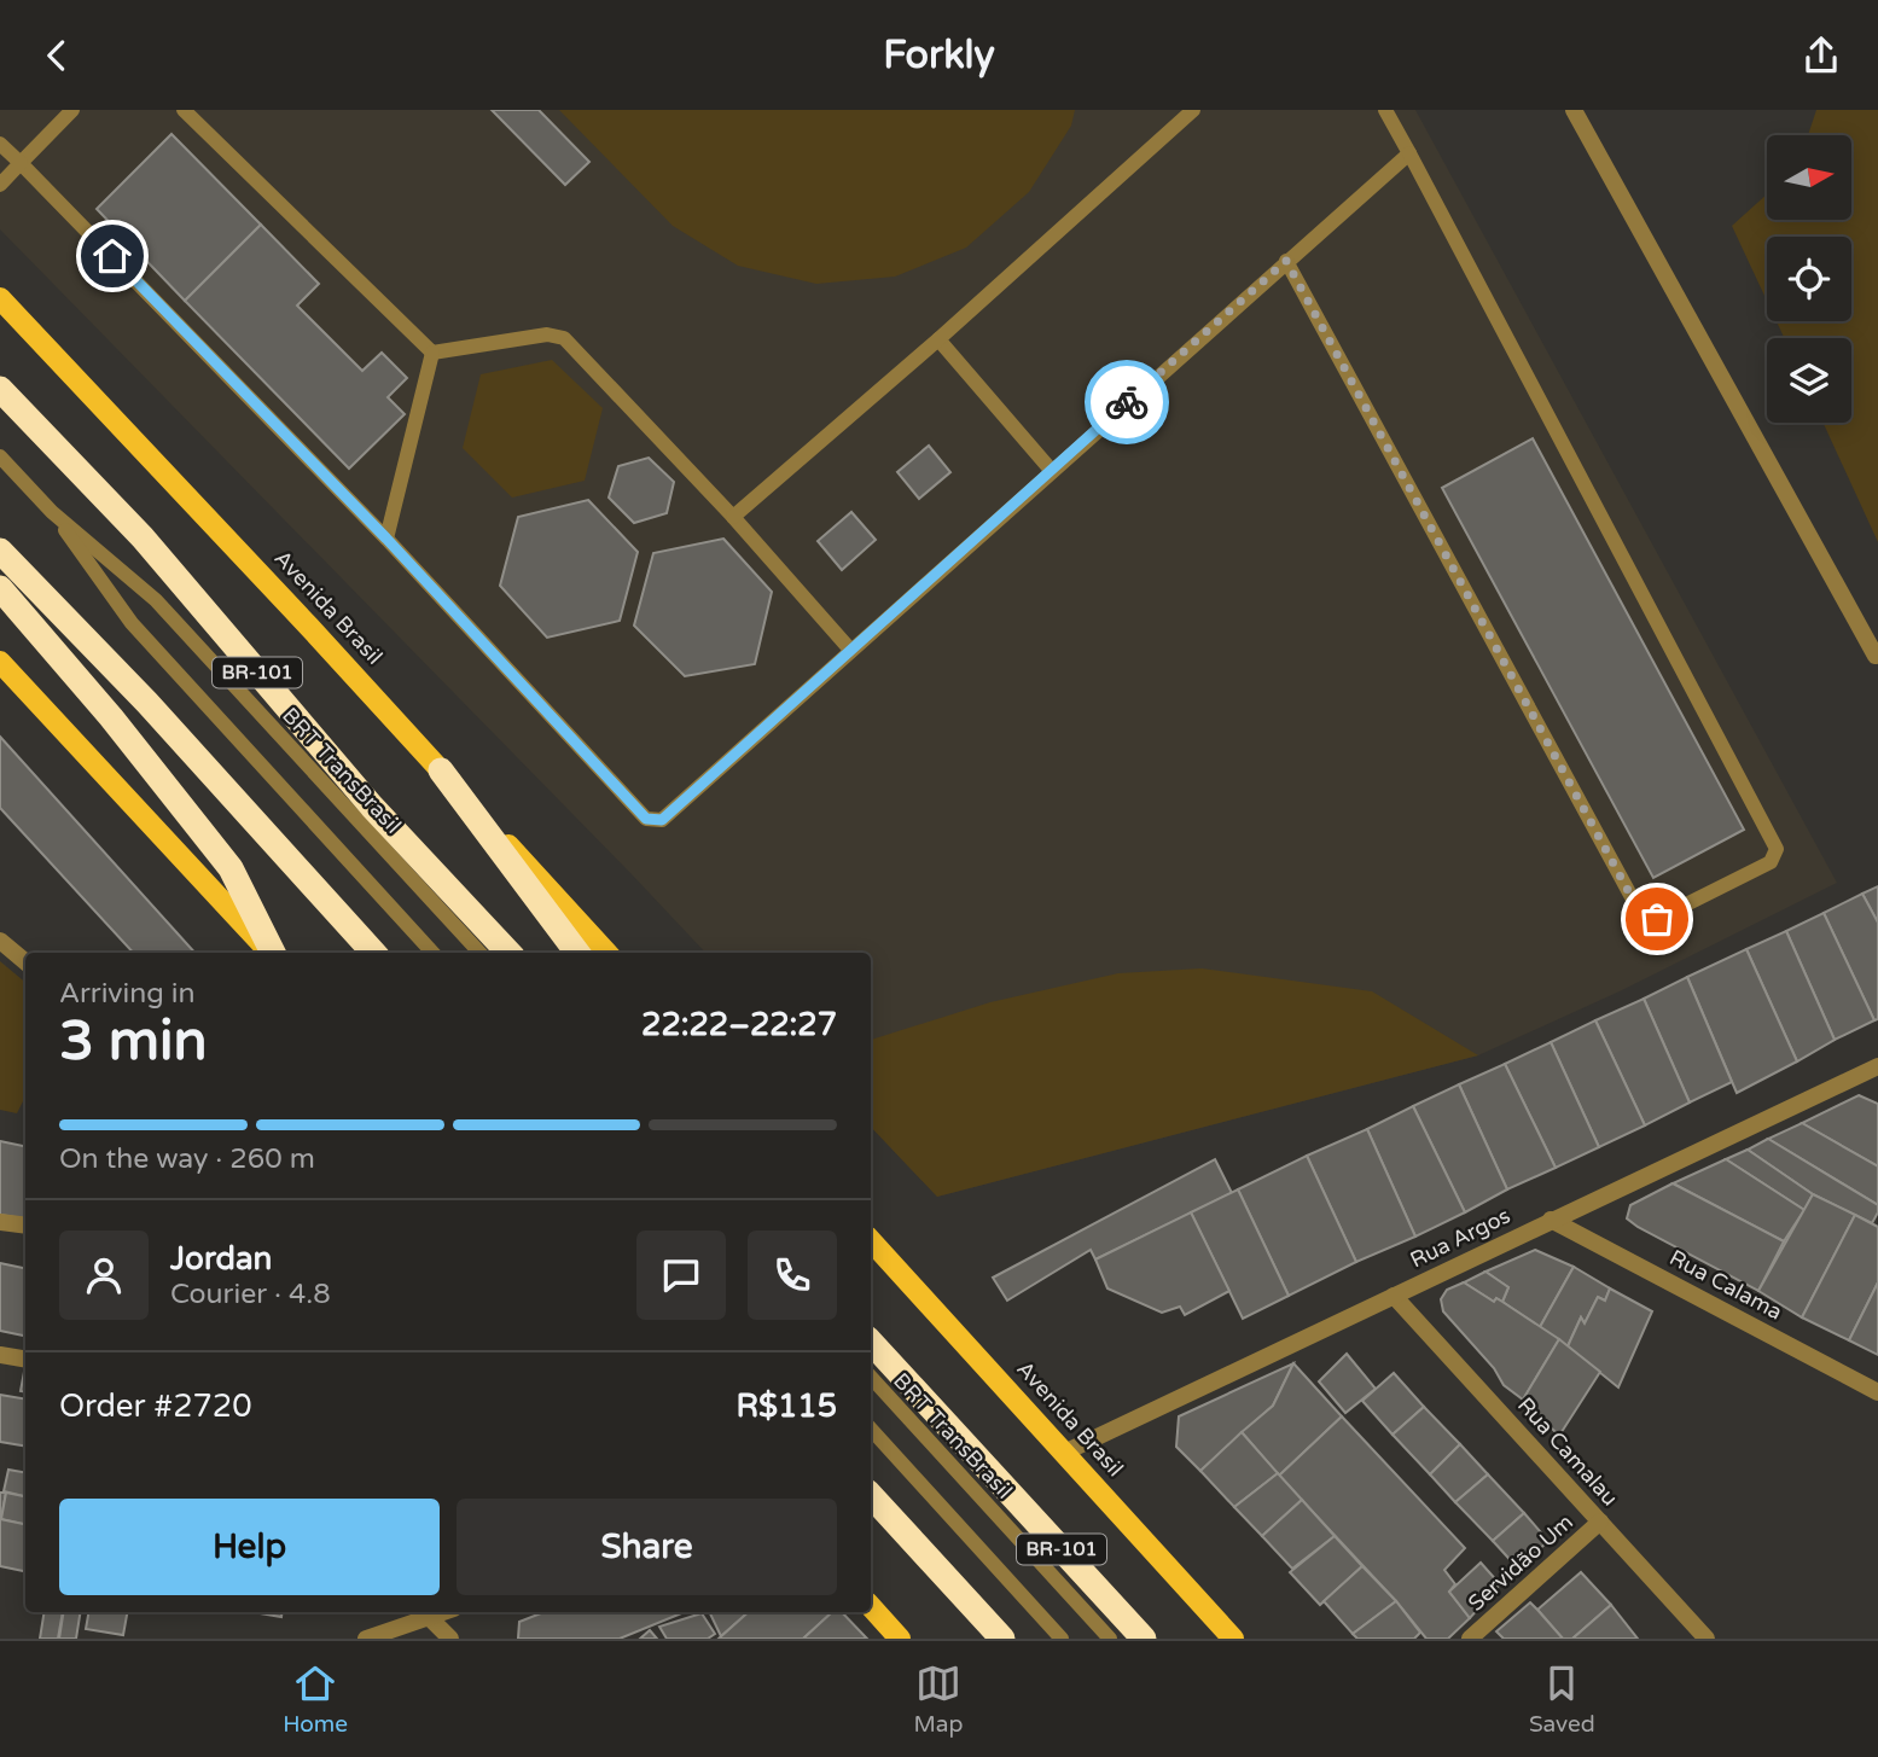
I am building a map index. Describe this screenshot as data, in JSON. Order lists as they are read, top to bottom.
{
  "streets": {
    "highway": ["BR-101"],
    "main road": ["Avenida Brasil"],
    "street": [
      "Rua Argos",
      "Rua Calama",
      "Rua Camalau",
      "Servidão Um"
    ],
    "lane": ["BRT TransBrasil"]
  },
  "crossings": [
    ["Avenida Brasil", "Rua Argos"],
    ["Rua Argos", "Rua Calama"],
    ["Rua Argos", "Rua Camalau"],
    ["Rua Camalau", "Servidão Um"]
  ],
  "north": "right",
  "page": {
    "header": "Forkly",
    "heading": ["3 min", "Arriving in", "22:22–22:27"],
    "panel": [
      "Jordan",
      "Courier · 4.8",
      "Order #2720",
      "R$115"
    ],
    "bar": "On the way · 260 m",
    "buttons": ["Help", "Share"],
    "tabs": ["Home", "Map", "Saved"]
  }
}
